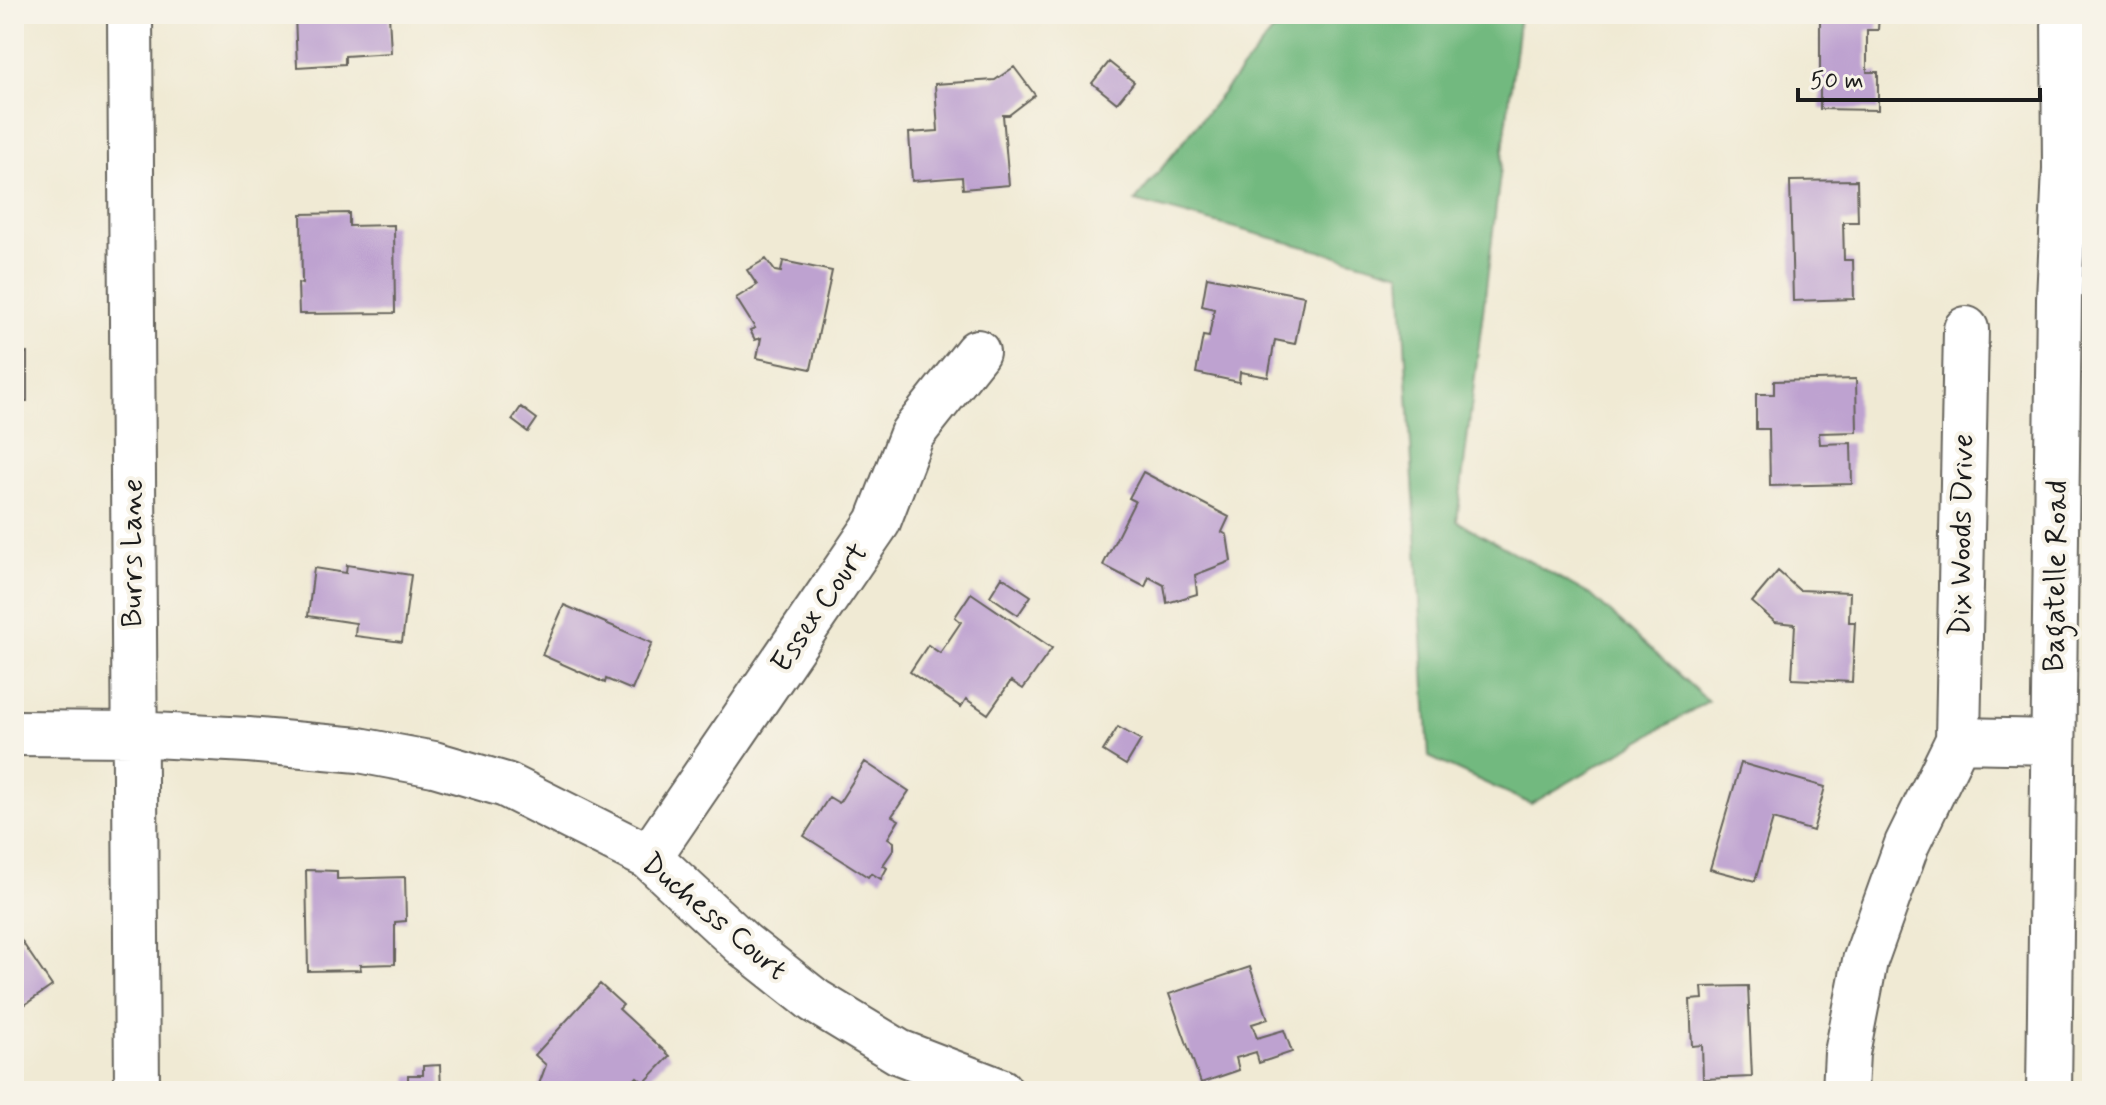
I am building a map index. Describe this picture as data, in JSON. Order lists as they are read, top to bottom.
{
  "streets": {
    "street": [
      "Dix Woods Drive",
      "Burrs Lane",
      "Bagatelle Road",
      "Essex Court",
      "Duchess Court"
    ]
  },
  "crossings": [
    ["Burrs Lane", "Duchess Court"],
    ["Essex Court", "Duchess Court"]
  ],
  "scale_bar": "50 m"
}
